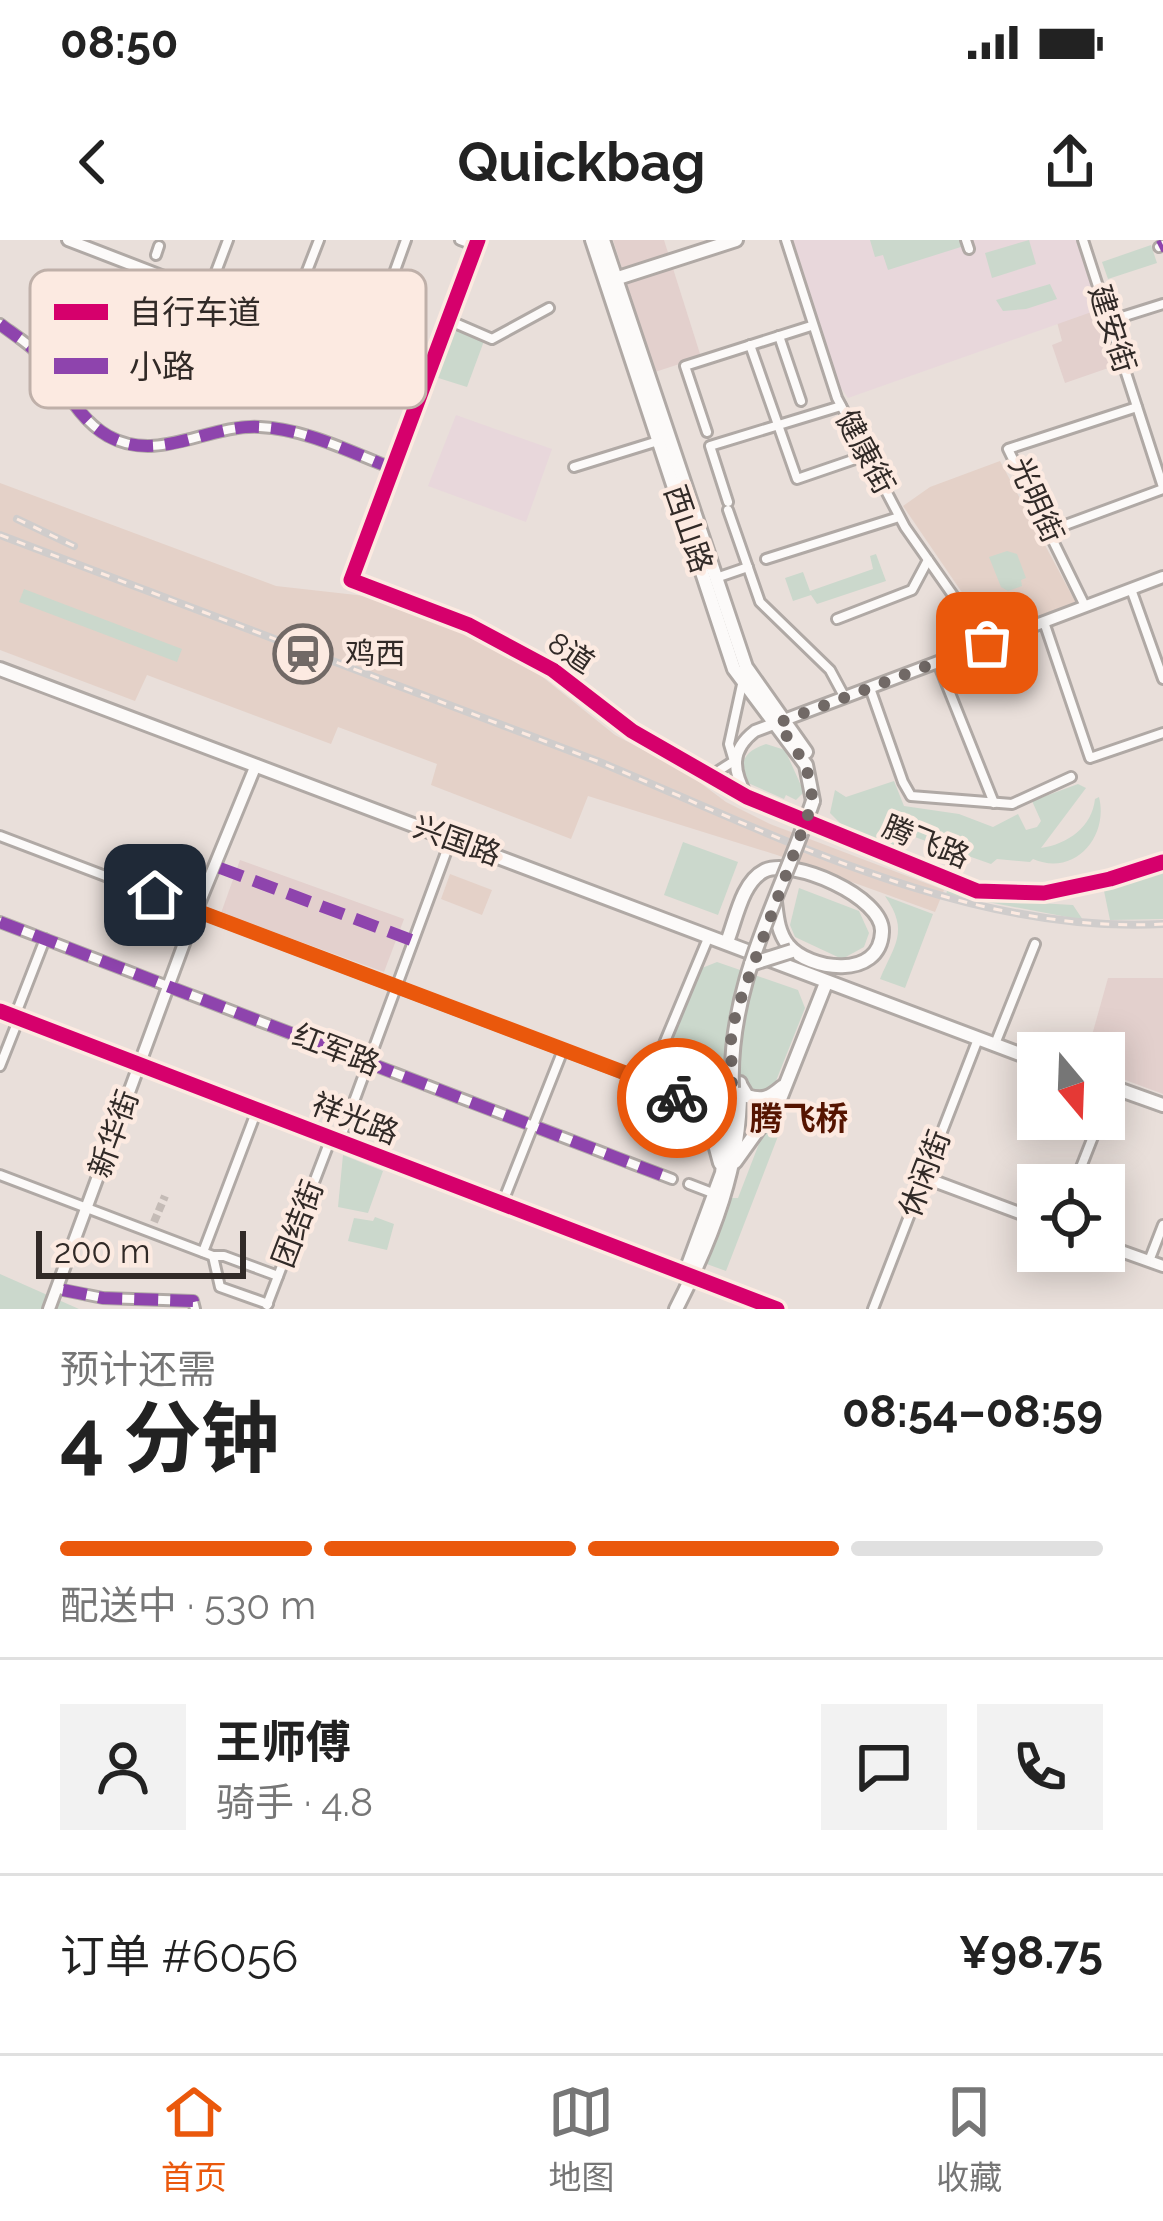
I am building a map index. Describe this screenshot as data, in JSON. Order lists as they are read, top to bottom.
{
  "streets": {
    "main road": ["西山路", "兴国路"],
    "street": [
      "建安街",
      "健康街",
      "光明街",
      "8道",
      "腾飞路",
      "红军路",
      "祥光路",
      "新华街",
      "休闲街",
      "团结街"
    ]
  },
  "crossings": [
    ["建安街", "光明街"],
    ["8道", "腾飞路"],
    ["兴国路", "新华街"],
    ["兴国路", "团结街"],
    ["红军路", "新华街"],
    ["红军路", "团结街"],
    ["祥光路", "新华街"],
    ["祥光路", "团结街"]
  ],
  "districts": ["腾飞桥"],
  "places": {
    "station": ["鸡西"]
  },
  "legend": ["自行车道", "小路"],
  "scale_bar": "200 m",
  "north": "bottom",
  "page": {
    "status": "08:50",
    "header": "Quickbag",
    "scale": "200 m",
    "heading": ["4 分钟", "预计还需", "08:54–08:59"],
    "panel": [
      "王师傅",
      "骑手 · 4.8",
      "订单 #6056",
      "¥98.75"
    ],
    "bar": "配送中 · 530 m",
    "tabs": ["首页", "地图", "收藏"]
  }
}
